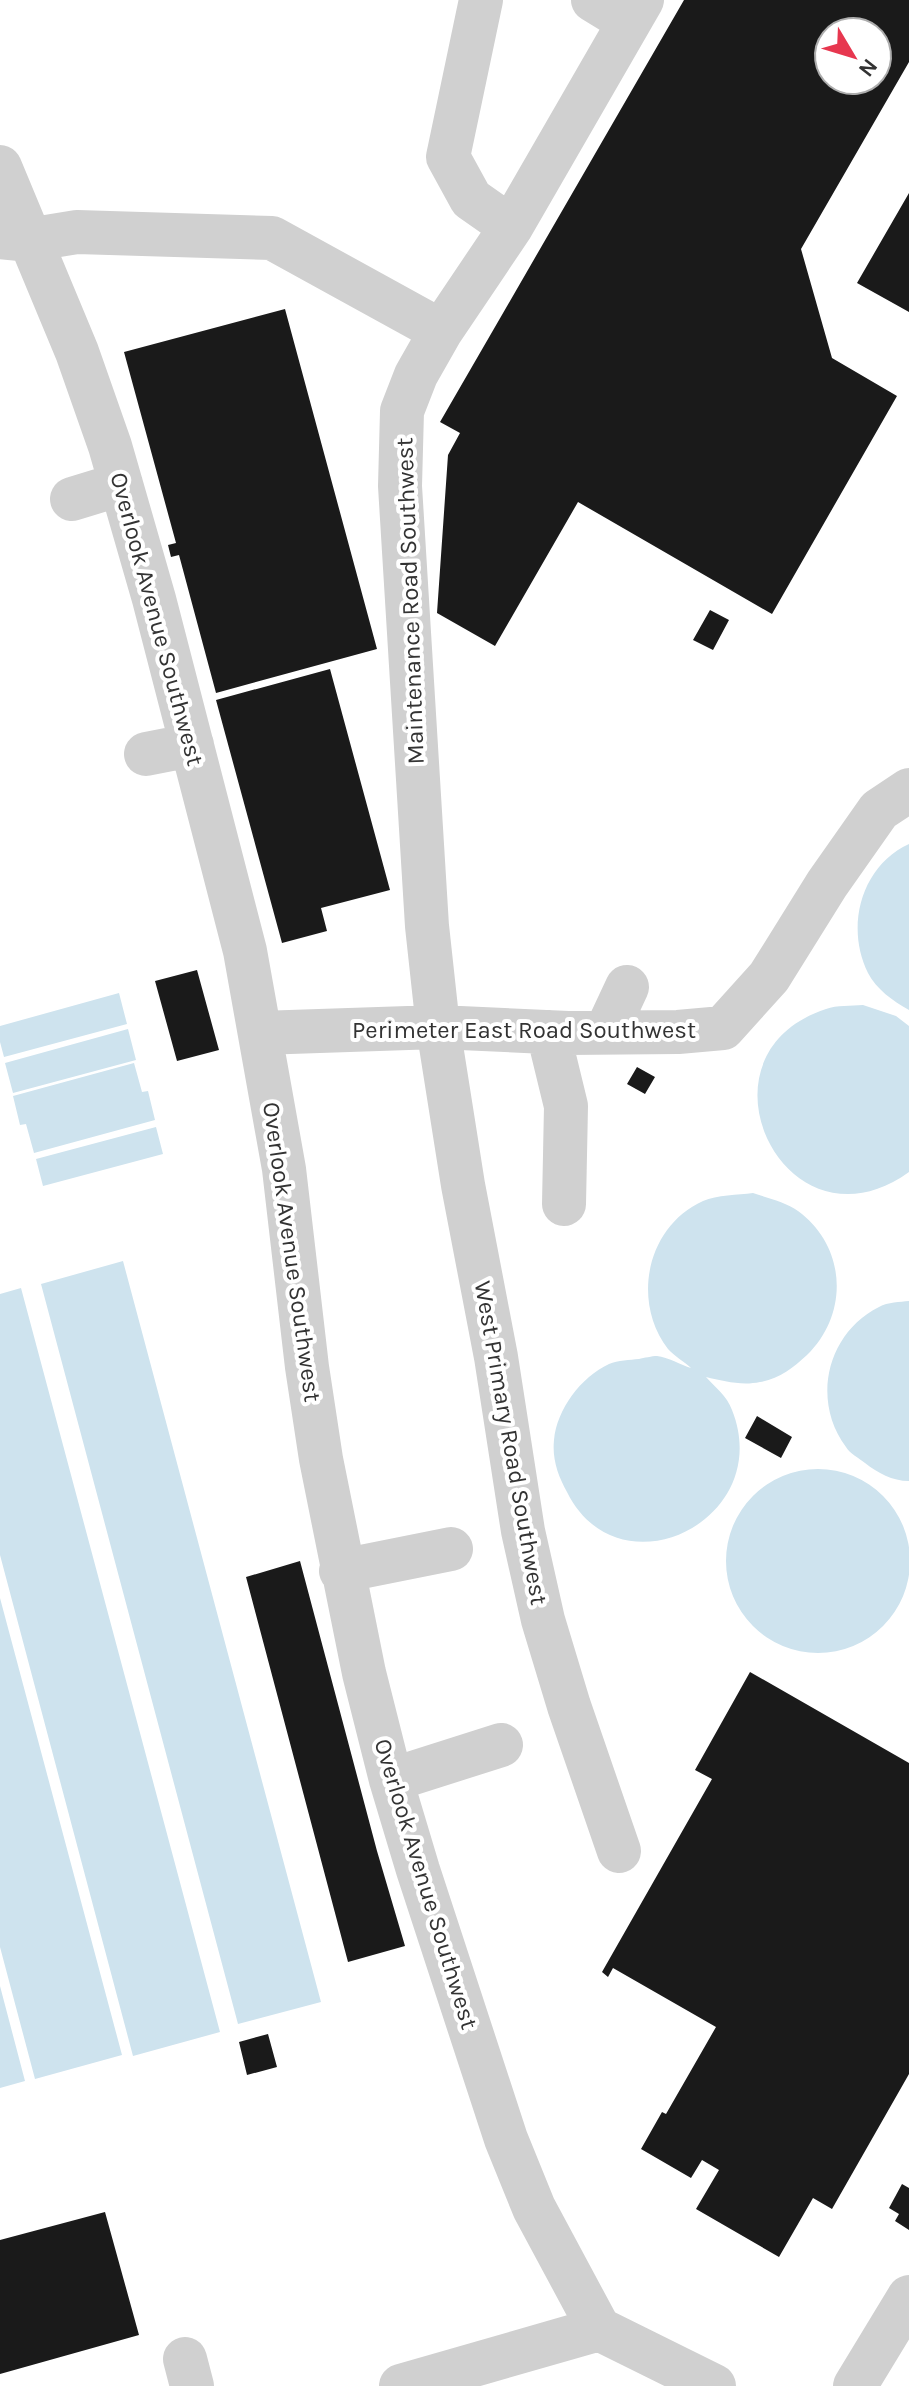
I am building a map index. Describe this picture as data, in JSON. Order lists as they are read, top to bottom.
{
  "streets": {
    "lane": [
      "Maintenance Road Southwest",
      "Overlook Avenue Southwest",
      "Perimeter East Road Southwest",
      "West Primary Road Southwest"
    ]
  },
  "crossings": [
    ["Maintenance Road Southwest", "Perimeter East Road Southwest"],
    ["Maintenance Road Southwest", "West Primary Road Southwest"],
    ["Overlook Avenue Southwest", "Perimeter East Road Southwest"],
    ["Perimeter East Road Southwest", "West Primary Road Southwest"]
  ],
  "north": "bottom right"
}
